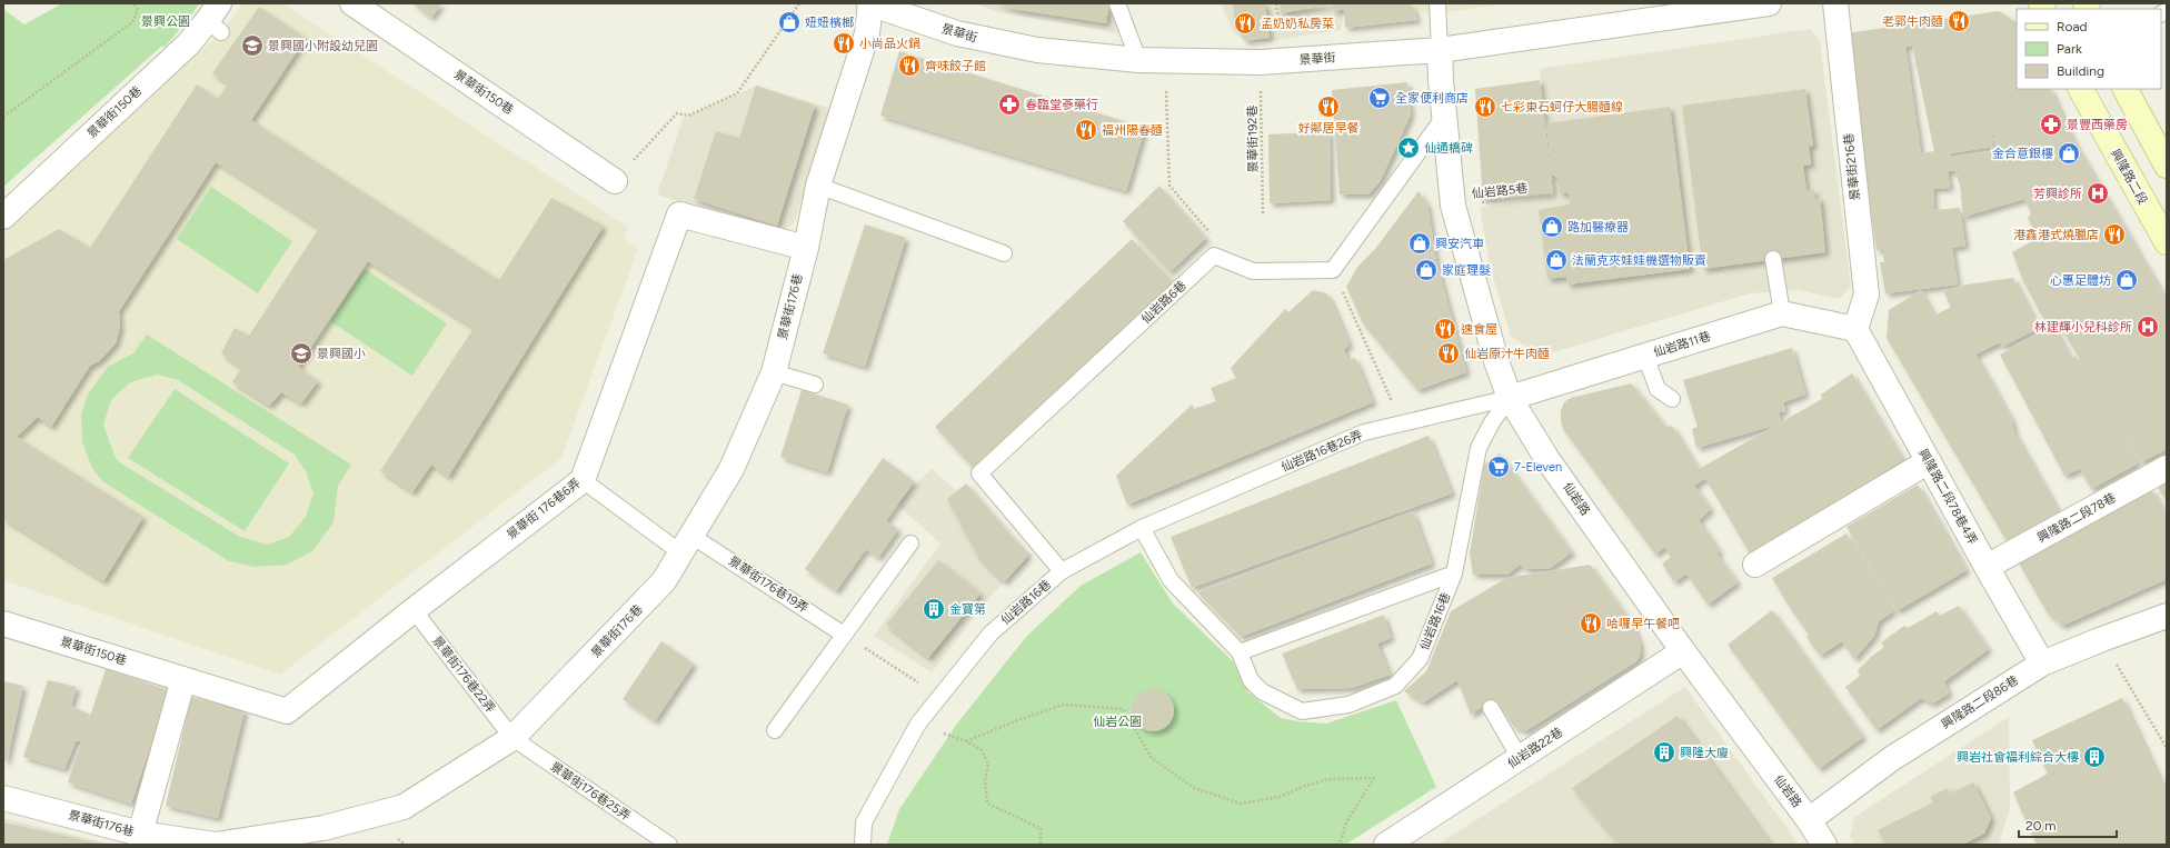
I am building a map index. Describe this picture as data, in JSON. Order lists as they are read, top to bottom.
{
  "streets": {
    "main road": ["興隆路二段"],
    "street": [
      "景華街",
      "景華街150巷",
      "景華街216巷",
      "景華街176巷",
      "仙岩路11巷",
      "興隆路二段78巷4弄",
      "仙岩路",
      "景華街 176巷6弄",
      "興隆路二段78巷",
      "興隆路二段86巷",
      "仙岩路22巷"
    ],
    "lane": [
      "仙岩路6巷",
      "仙岩路16巷26弄",
      "景華街176巷19弄",
      "仙岩路16巷",
      "景華街176巷22弄",
      "景華街176巷25弄"
    ],
    "path": ["景華街192巷", "仙岩路5巷"]
  },
  "crossings": [
    ["景華街", "景華街192巷"],
    ["景華街", "景華街176巷"],
    ["景華街", "仙岩路"],
    ["景華街150巷", "景華街 176巷6弄"],
    ["景華街216巷", "仙岩路11巷"],
    ["景華街216巷", "興隆路二段78巷4弄"],
    ["仙岩路5巷", "仙岩路"],
    ["仙岩路6巷", "仙岩路16巷"],
    ["景華街176巷", "景華街 176巷6弄"],
    ["景華街176巷", "景華街176巷19弄"],
    ["景華街176巷", "景華街176巷22弄"],
    ["景華街176巷", "景華街176巷25弄"],
    ["仙岩路11巷", "仙岩路16巷26弄"],
    ["仙岩路11巷", "興隆路二段78巷4弄"],
    ["仙岩路11巷", "仙岩路"],
    ["仙岩路11巷", "仙岩路16巷"],
    ["仙岩路16巷26弄", "仙岩路"],
    ["仙岩路16巷26弄", "仙岩路16巷"],
    ["興隆路二段78巷4弄", "興隆路二段78巷"],
    ["興隆路二段78巷4弄", "興隆路二段86巷"],
    ["仙岩路", "仙岩路16巷"],
    ["仙岩路", "興隆路二段86巷"],
    ["仙岩路", "仙岩路22巷"],
    ["景華街 176巷6弄", "景華街176巷19弄"],
    ["景華街 176巷6弄", "景華街176巷22弄"],
    ["景華街176巷22弄", "景華街176巷25弄"]
  ],
  "parks": ["景興公園", "仙岩公園"],
  "places": {
    "restaurant": [
      "老郭牛肉麵",
      "孟奶奶私房菜",
      "小尚品火鍋",
      "齊味餃子館",
      "好鄰居早餐",
      "七彩東石蚵仔大腸麵線",
      "福州陽春麵",
      "港鑫港式燒臘店",
      "速食屋",
      "仙岩原汁牛肉麵",
      "哈囉早午餐吧"
    ],
    "shop": [
      "妞妞檳榔",
      "金合意銀樓",
      "路加醫療器",
      "興安汽車",
      "法蘭克夾娃娃機選物販賣",
      "家庭理髮",
      "心惠足體坊"
    ],
    "school or university": ["景興國小附設幼兒園", "景興國小"],
    "supermarket": ["全家便利商店", "7-Eleven"],
    "pharmacy": ["春臨堂蔘藥行", "景豐西藥房"],
    "place": ["仙通橋碑"],
    "hospital": ["芳興診所", "林建輝小兒科診所"],
    "building": ["金寶第", "興隆大廈", "興岩社會福利綜合大樓"]
  },
  "legend": ["Road", "Park", "Building"],
  "scale_bar": "20 m"
}
